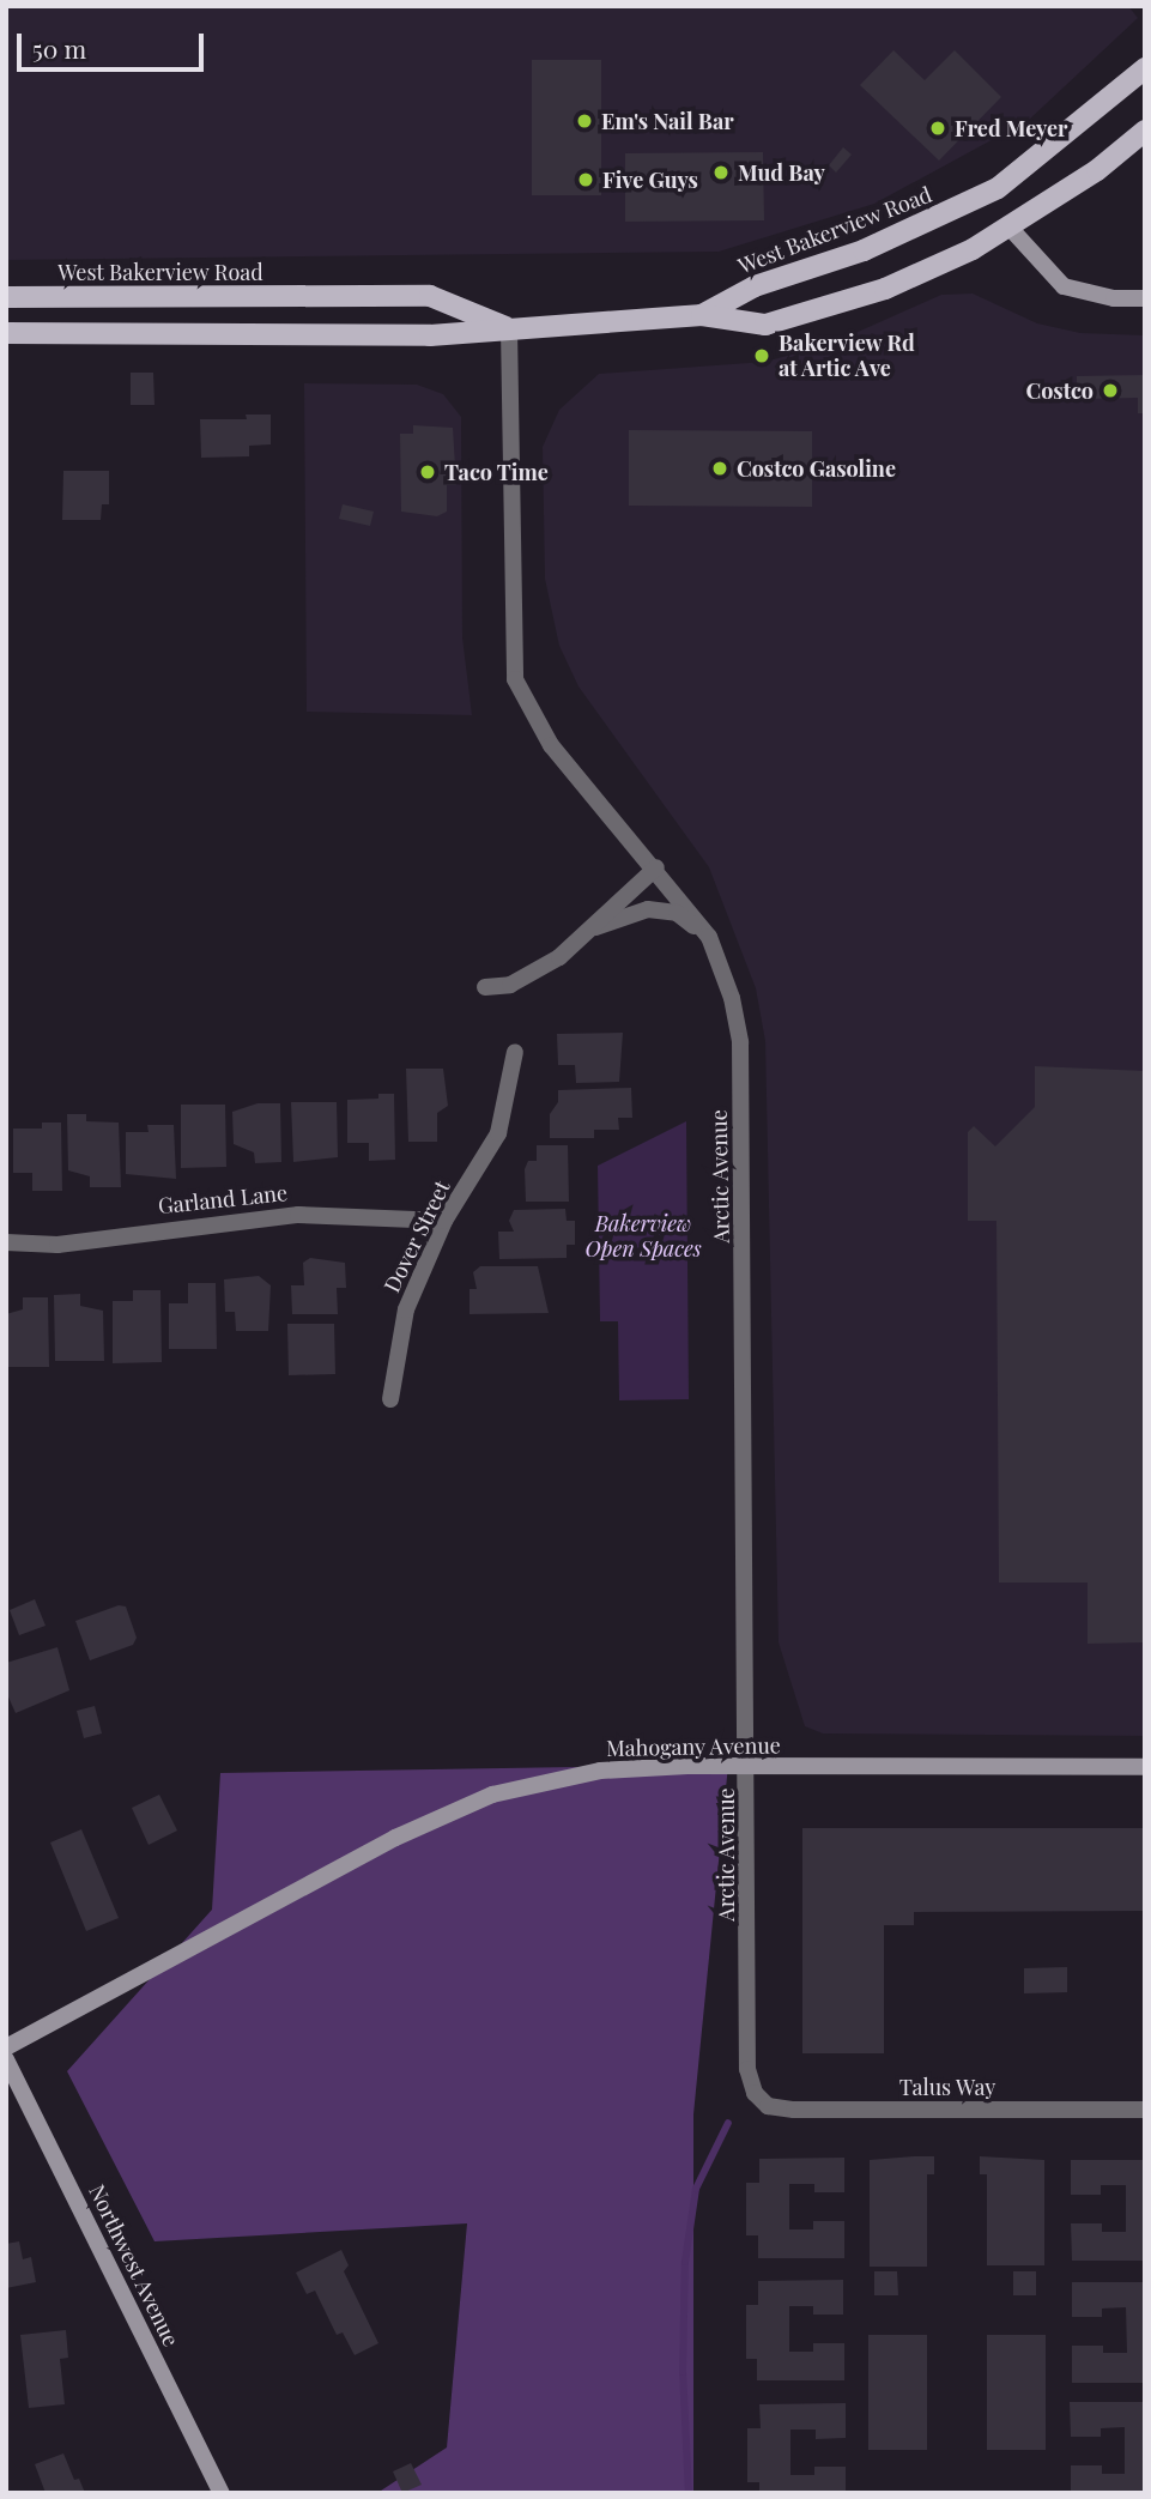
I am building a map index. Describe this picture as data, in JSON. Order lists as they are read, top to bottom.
{
  "streets": {
    "main road": ["West Bakerview Road"],
    "street": [
      "Arctic Avenue",
      "Garland Lane",
      "Dover Street",
      "Mahogany Avenue",
      "Talus Way",
      "Northwest Avenue"
    ]
  },
  "crossings": [
    ["West Bakerview Road", "Arctic Avenue"],
    ["Arctic Avenue", "Mahogany Avenue"],
    ["Arctic Avenue", "Talus Way"],
    ["Garland Lane", "Dover Street"]
  ],
  "parks": ["Bakerview Open Spaces"],
  "places": [
    "Em's Nail Bar",
    "Fred Meyer",
    "Mud Bay",
    "Five Guys",
    "Bakerview Rd at Artic Ave",
    "Costco",
    "Costco Gasoline",
    "Taco Time"
  ],
  "scale_bar": "50 m"
}
